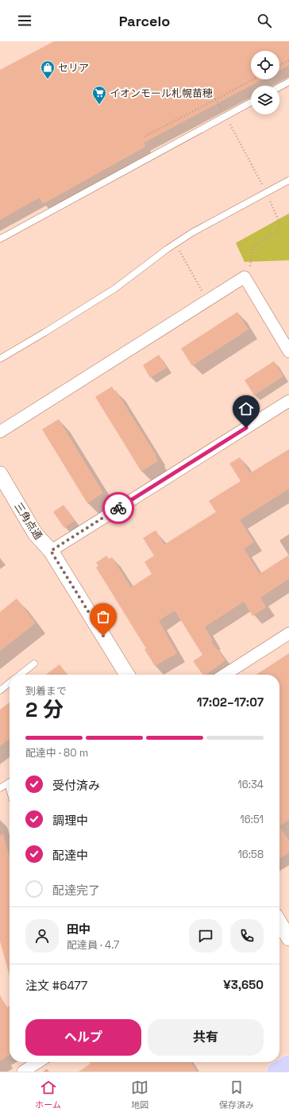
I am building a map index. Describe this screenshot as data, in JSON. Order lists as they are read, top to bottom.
{
  "streets": {
    "street": ["三角点通"]
  },
  "places": {
    "shop": ["セリア"],
    "supermarket": ["イオンモール札幌苗穂"]
  },
  "page": {
    "header": "Parcelo",
    "heading": ["2 分", "到着まで", "17:02–17:07"],
    "panel": [
      "田中",
      "配達員 · 4.7",
      "注文 #6477",
      "¥3,650"
    ],
    "bar": "配達中 · 80 m",
    "list": [
      ["受付済み", "16:34"],
      ["調理中", "16:51"],
      ["配達中", "16:58"],
      "配達完了"
    ],
    "buttons": ["ヘルプ", "共有"],
    "tabs": ["ホーム", "地図", "保存済み"]
  }
}
